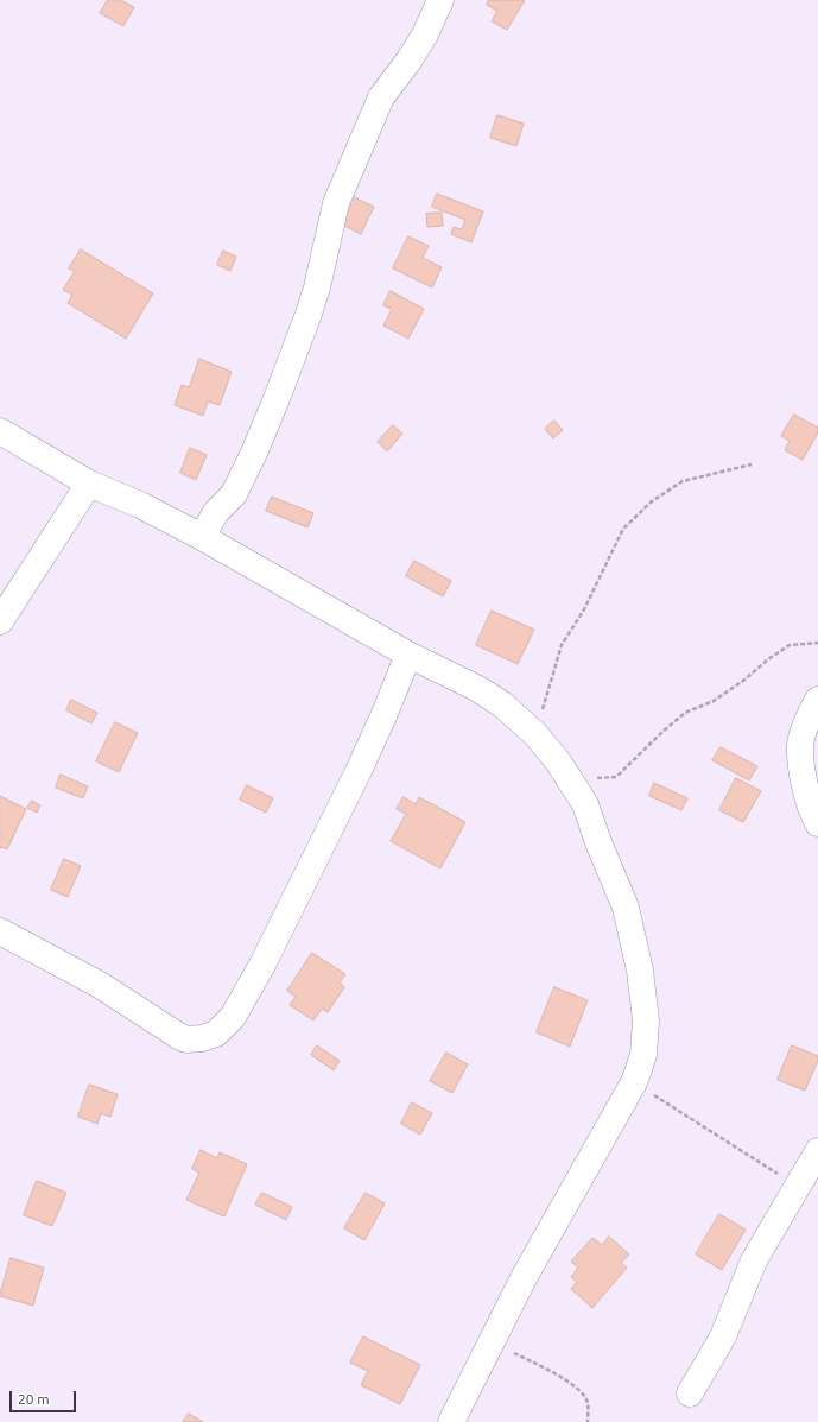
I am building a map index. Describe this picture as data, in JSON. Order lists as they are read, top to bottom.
{
  "scale_bar": "20 m"
}
